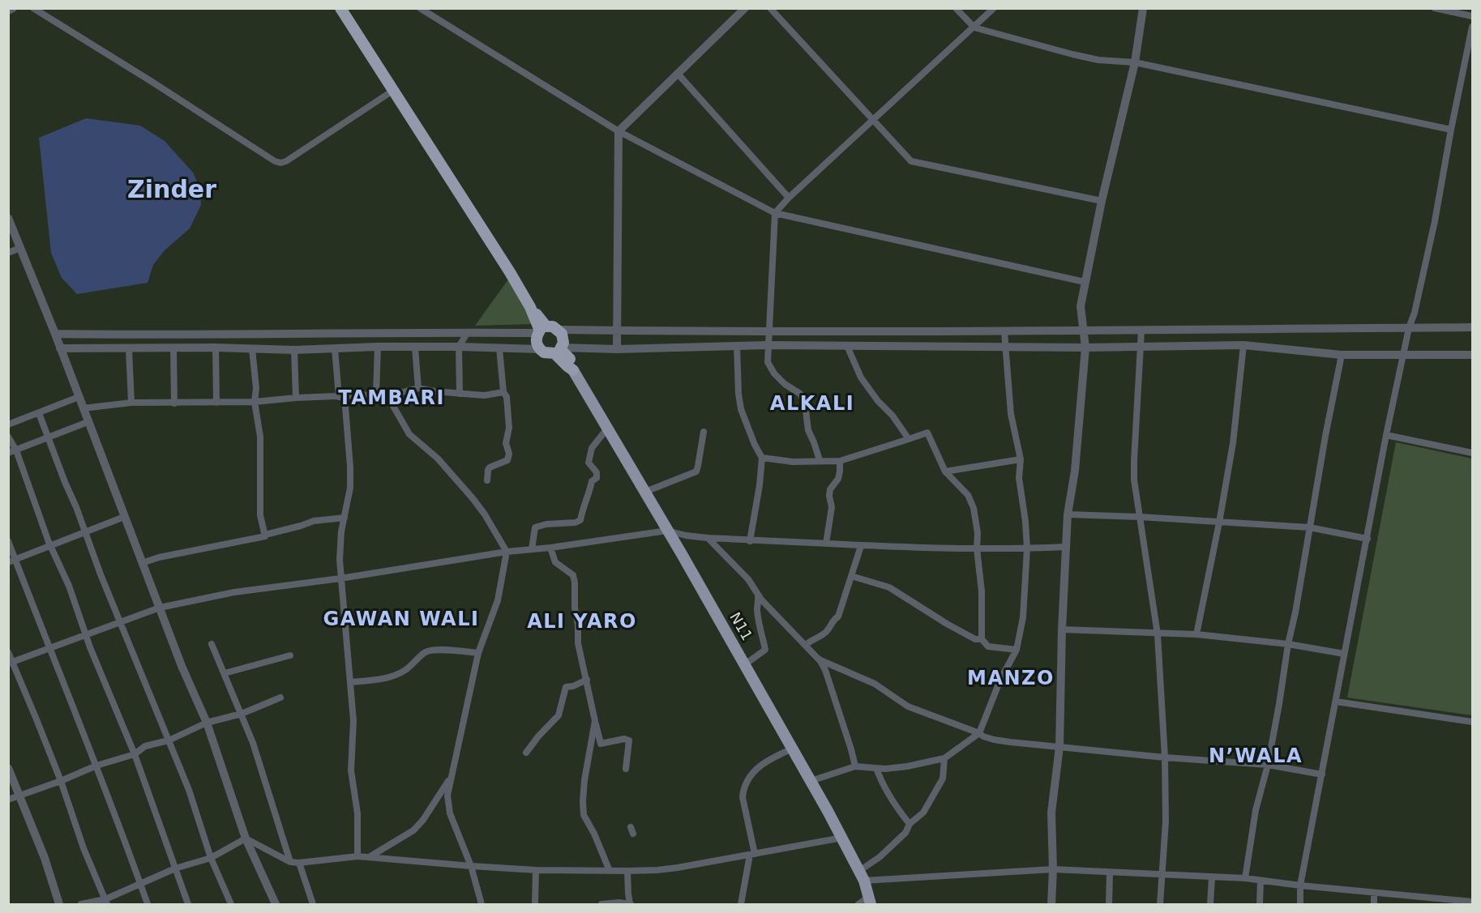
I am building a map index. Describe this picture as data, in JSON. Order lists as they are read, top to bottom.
{
  "streets": {
    "main road": ["N11"]
  },
  "districts": [
    "Zinder",
    "TAMBARI",
    "ALKALI",
    "GAWAN WALI",
    "ALI YARO",
    "MANZO",
    "N’WALA"
  ]
}
